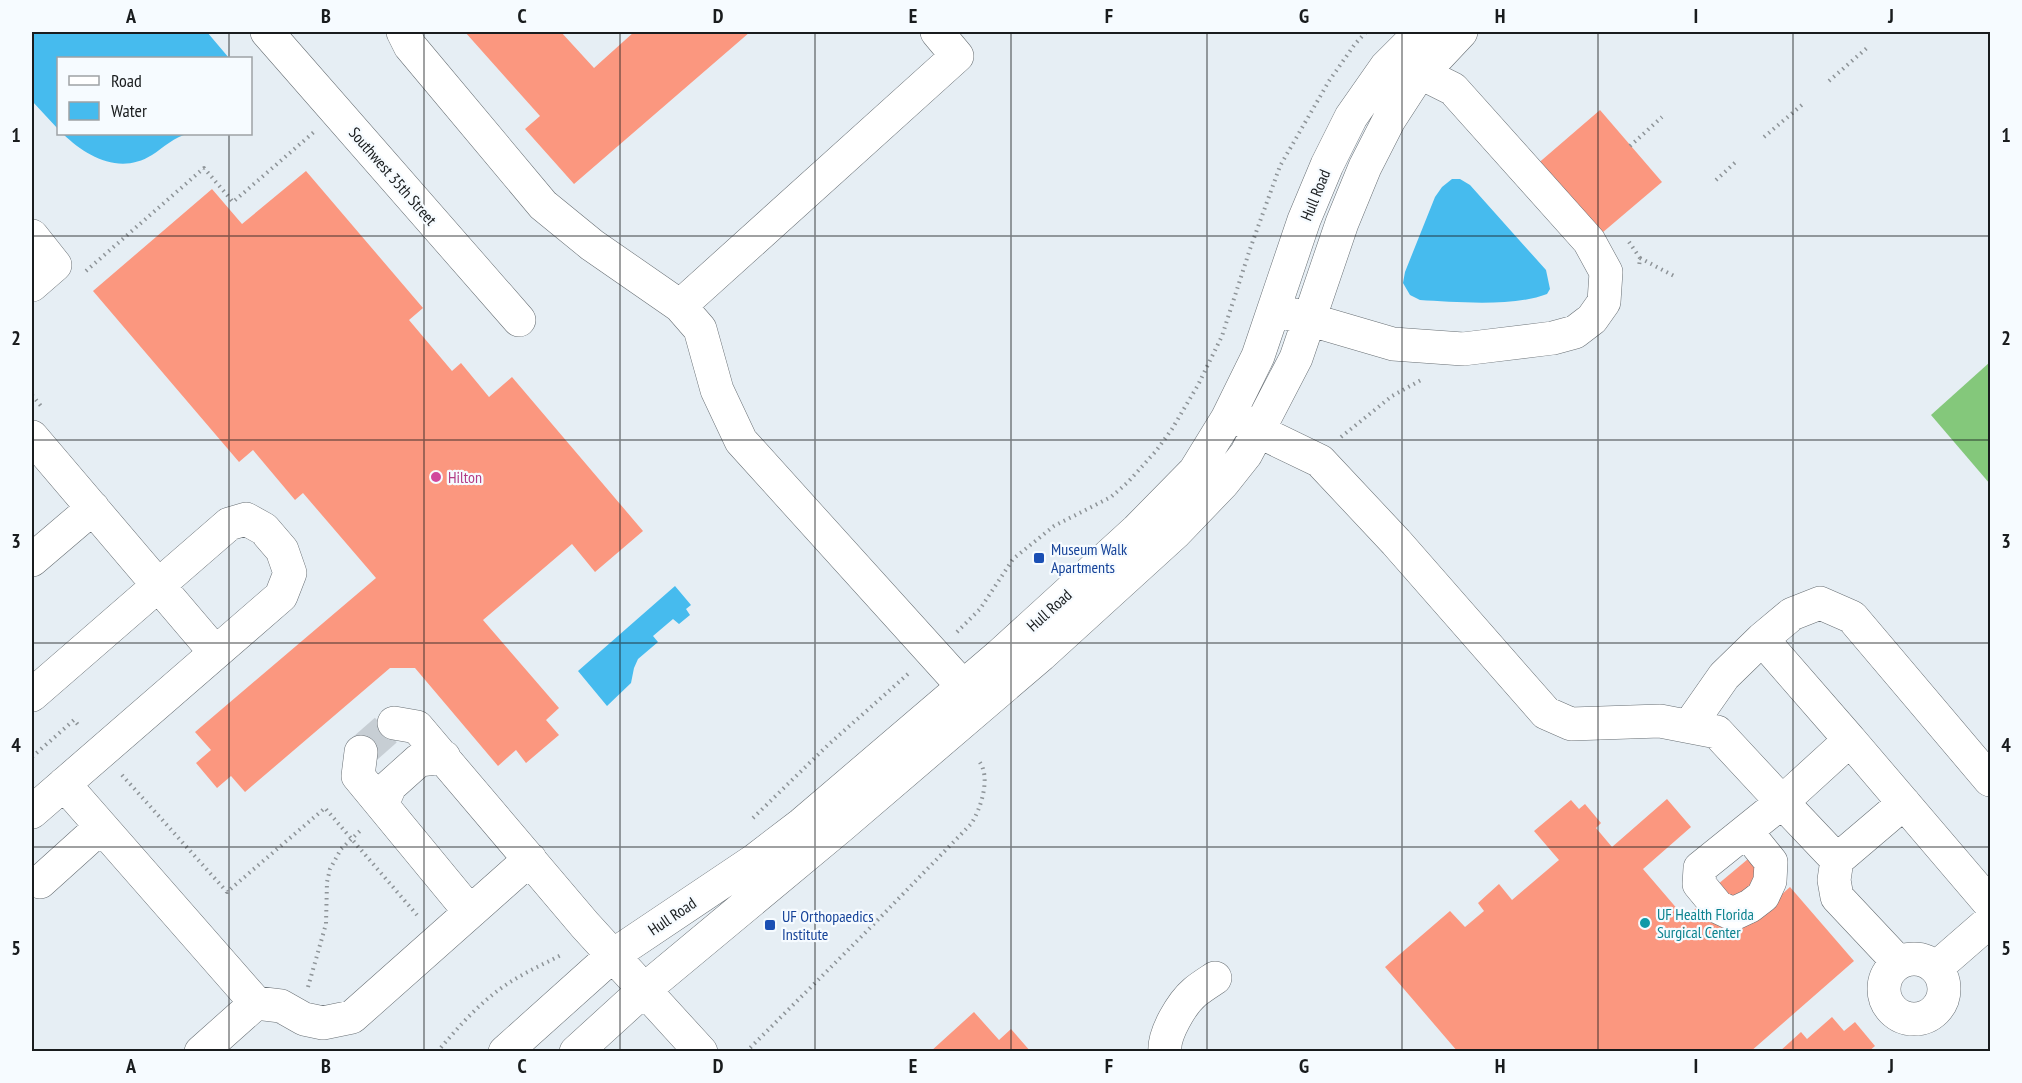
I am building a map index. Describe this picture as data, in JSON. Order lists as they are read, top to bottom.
{
  "streets": {
    "street": ["Southwest 35th Street", "Hull Road"]
  },
  "places": {
    "other": ["Hilton", "UF Health Florida Surgical Center"],
    "transit": ["Museum Walk Apartments", "UF Orthopaedics Institute"]
  },
  "legend": ["Road", "Water"],
  "grid": {
    "columns": [
      "A",
      "B",
      "C",
      "D",
      "E",
      "F",
      "G",
      "H",
      "I",
      "J"
    ],
    "rows": [
      "1",
      "2",
      "3",
      "4",
      "5"
    ]
  }
}
